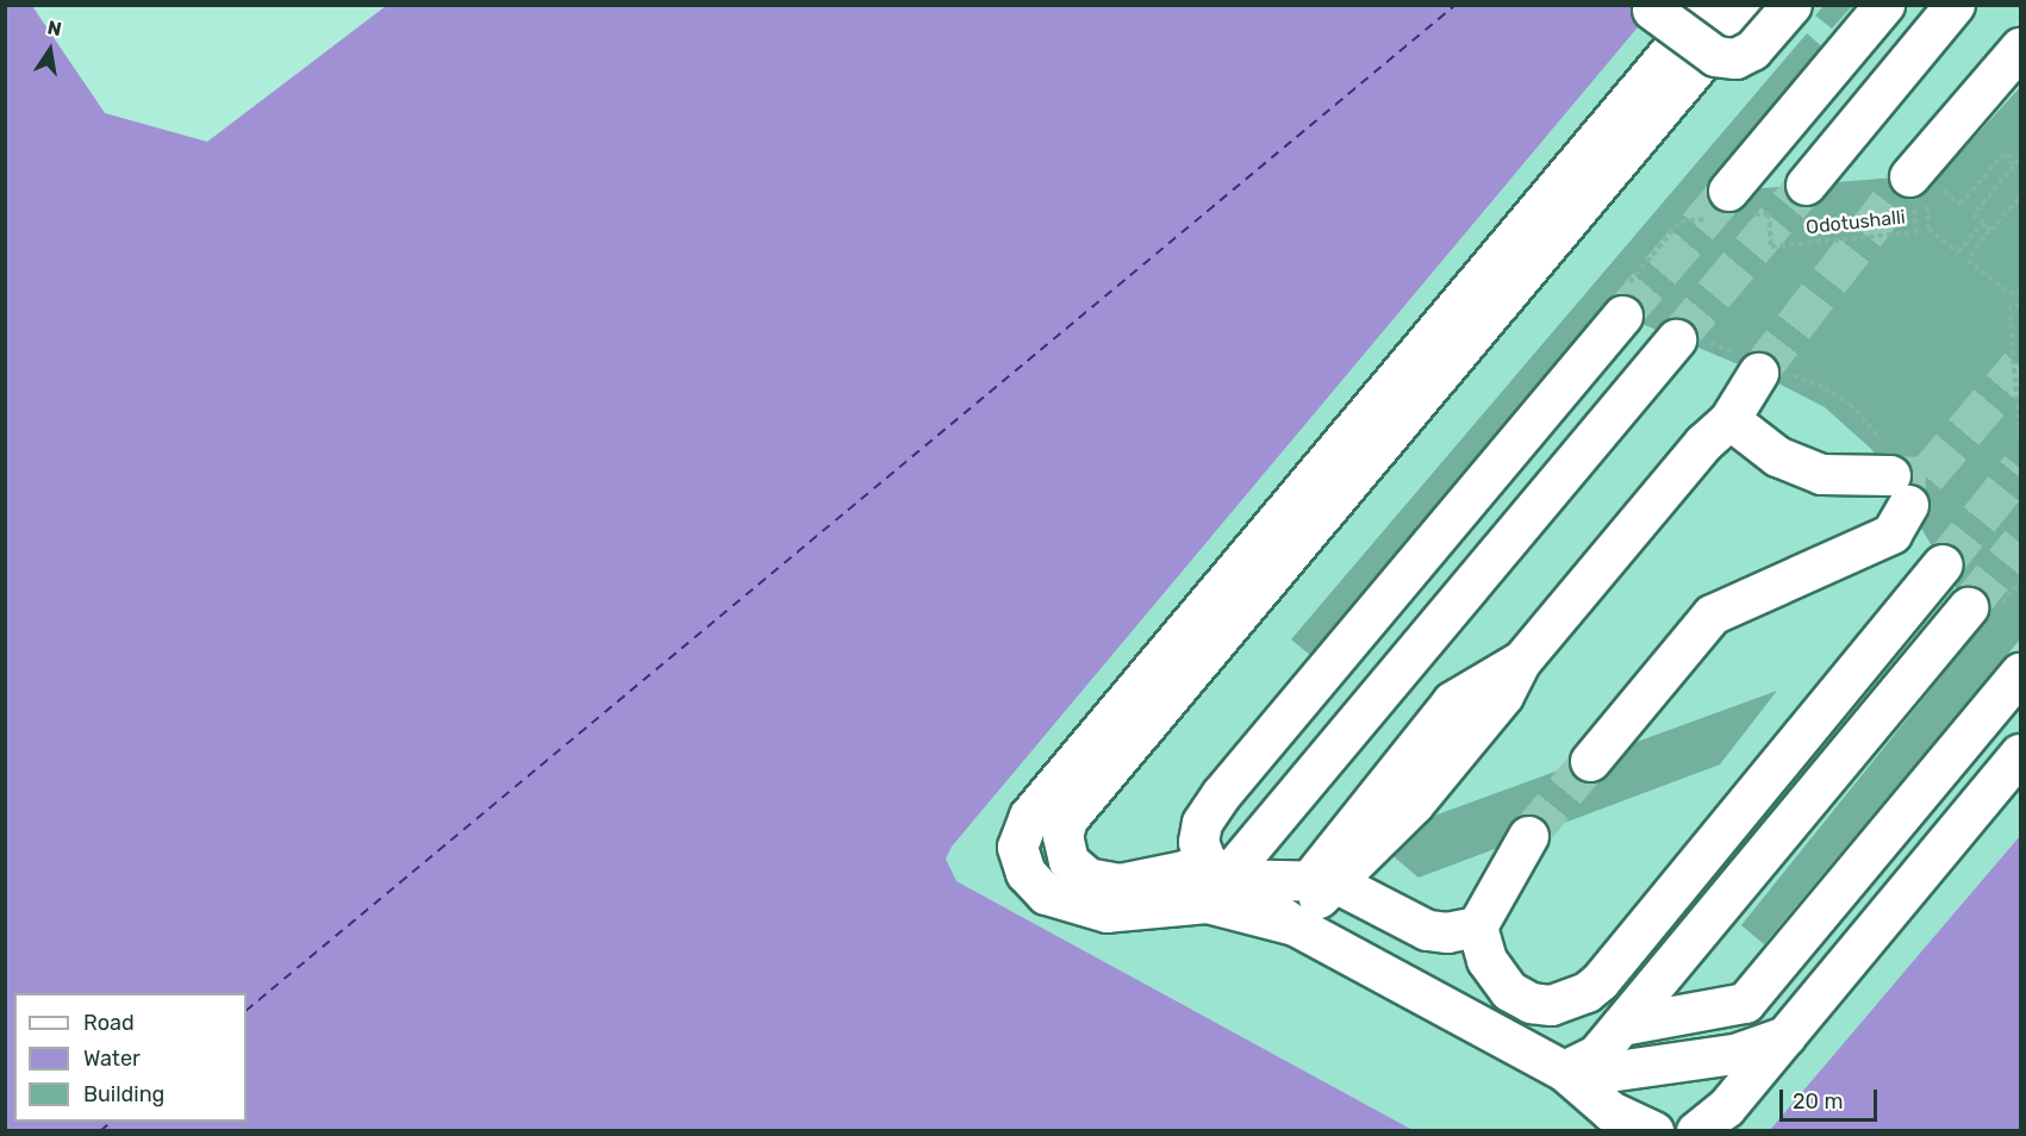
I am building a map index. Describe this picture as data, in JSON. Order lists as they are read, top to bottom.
{
  "streets": {
    "path": ["Odotushalli"]
  },
  "legend": ["Road", "Water", "Building"],
  "scale_bar": "20 m",
  "north": "top"
}
